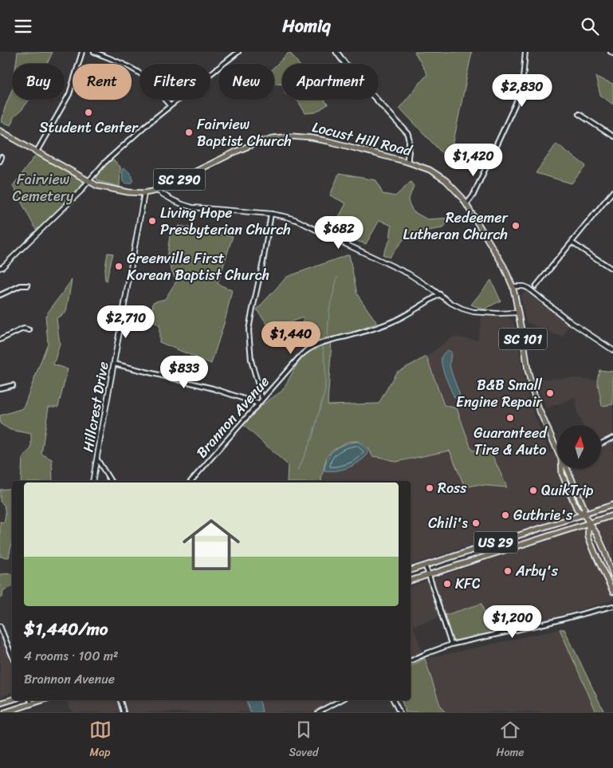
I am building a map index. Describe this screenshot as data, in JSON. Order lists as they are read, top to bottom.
{
  "streets": {
    "main road": [
      "Locust Hill Road",
      "SC 290",
      "SC 101",
      "US 29"
    ],
    "street": ["Hillcrest Drive", "Brannon Avenue"]
  },
  "crossings": [
    ["Locust Hill Road", "SC 101"],
    ["Locust Hill Road", "Hillcrest Drive"],
    ["SC 101", "US 29"]
  ],
  "parks": ["Fairview Cemetery"],
  "places": [
    "Student Center",
    "Fairview Baptist Church",
    "Living Hope Presbyterian Church",
    "Redeemer Lutheran Church",
    "Greenville First Korean Baptist Church",
    "B&B Small Engine Repair",
    "Guaranteed Tire & Auto",
    "Ross",
    "QuikTrip",
    "Guthrie's",
    "Chili's",
    "Arby's",
    "KFC"
  ],
  "north": "top",
  "page": {
    "header": "Homiq",
    "chip": [
      "Buy",
      "Rent",
      "Filters",
      "New",
      "Apartment"
    ],
    "price": [
      "$2,830",
      "$1,420",
      "$682",
      "$2,710",
      "$1,440",
      "$833",
      "$1,200"
    ],
    "list": [
      {
        "name": "$1,440/mo",
        "note": "4 rooms · 100 m² · Brannon Avenue"
      }
    ],
    "tabs": ["Map", "Saved", "Home"]
  }
}
